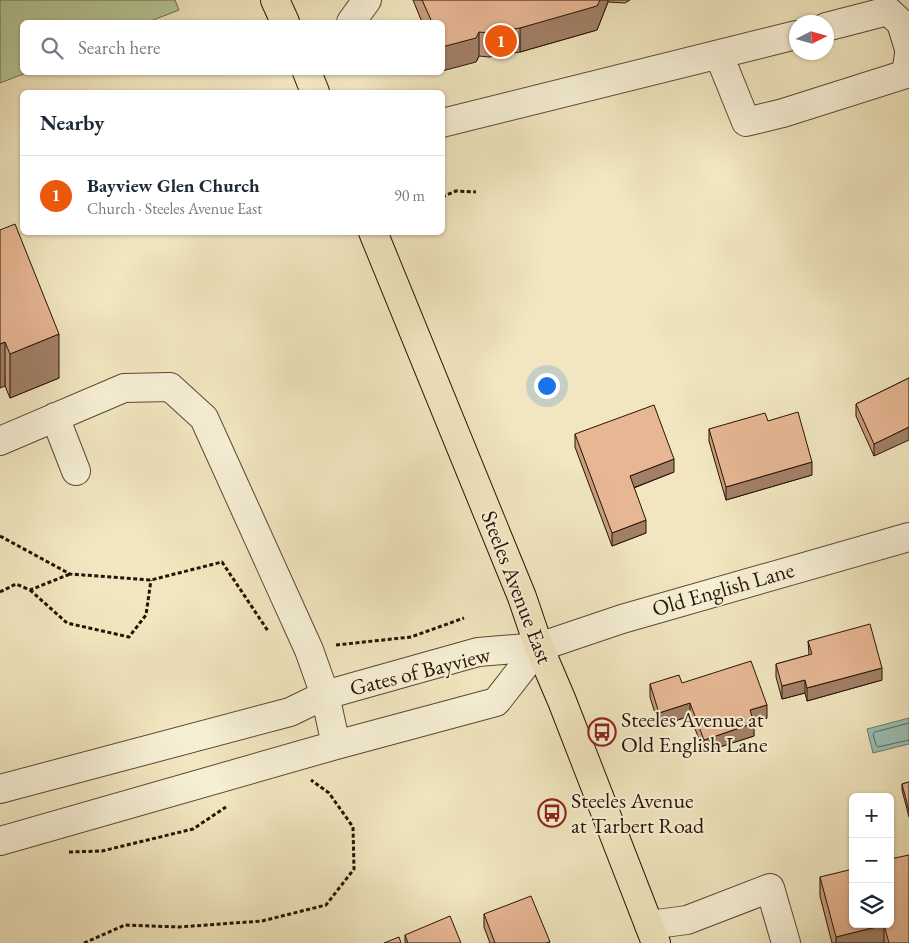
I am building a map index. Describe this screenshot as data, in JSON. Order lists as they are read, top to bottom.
{
  "streets": {
    "main road": ["Steeles Avenue East"],
    "street": ["Old English Lane", "Gates of Bayview"]
  },
  "crossings": [
    ["Steeles Avenue East", "Old English Lane"],
    ["Steeles Avenue East", "Gates of Bayview"],
    ["Old English Lane", "Gates of Bayview"]
  ],
  "places": {
    "bus stop": ["Steeles Avenue at Old English Lane", "Steeles Avenue at Tarbert Road"]
  },
  "north": "right",
  "page": {
    "search": "Search here",
    "pins": "1",
    "heading": "Nearby",
    "list": [
      {
        "mark": "1",
        "name": "Bayview Glen Church",
        "note": "Church · Steeles Avenue East",
        "value": "90 m"
      }
    ],
    "map_buttons": ["+", "−"]
  }
}
